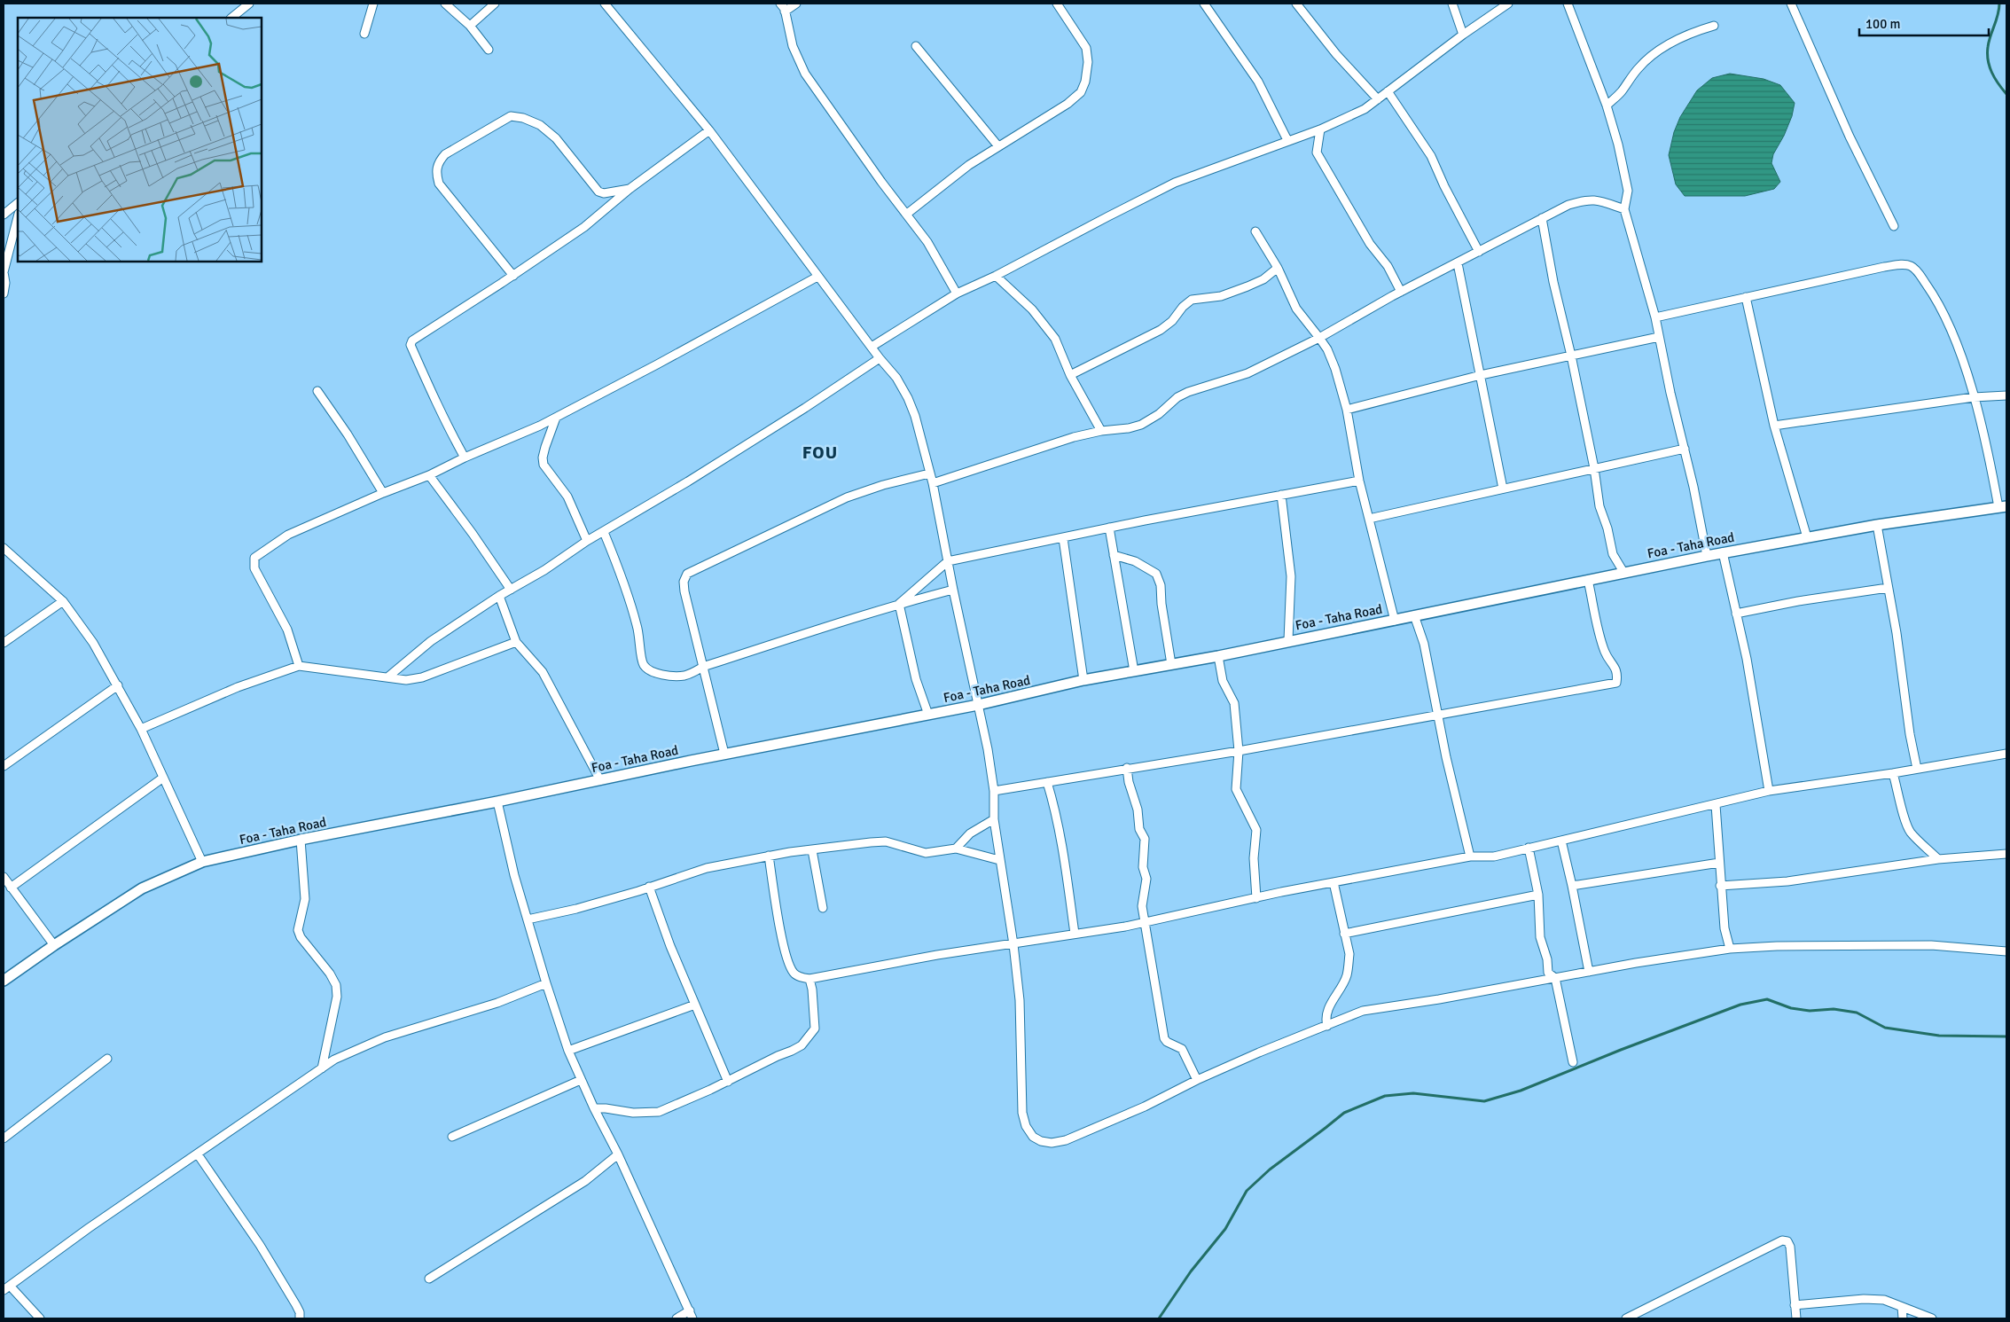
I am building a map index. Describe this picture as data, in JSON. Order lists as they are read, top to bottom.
{
  "streets": {
    "street": ["Foa - Taha Road"]
  },
  "districts": ["FOU"],
  "scale_bar": "100 m"
}
